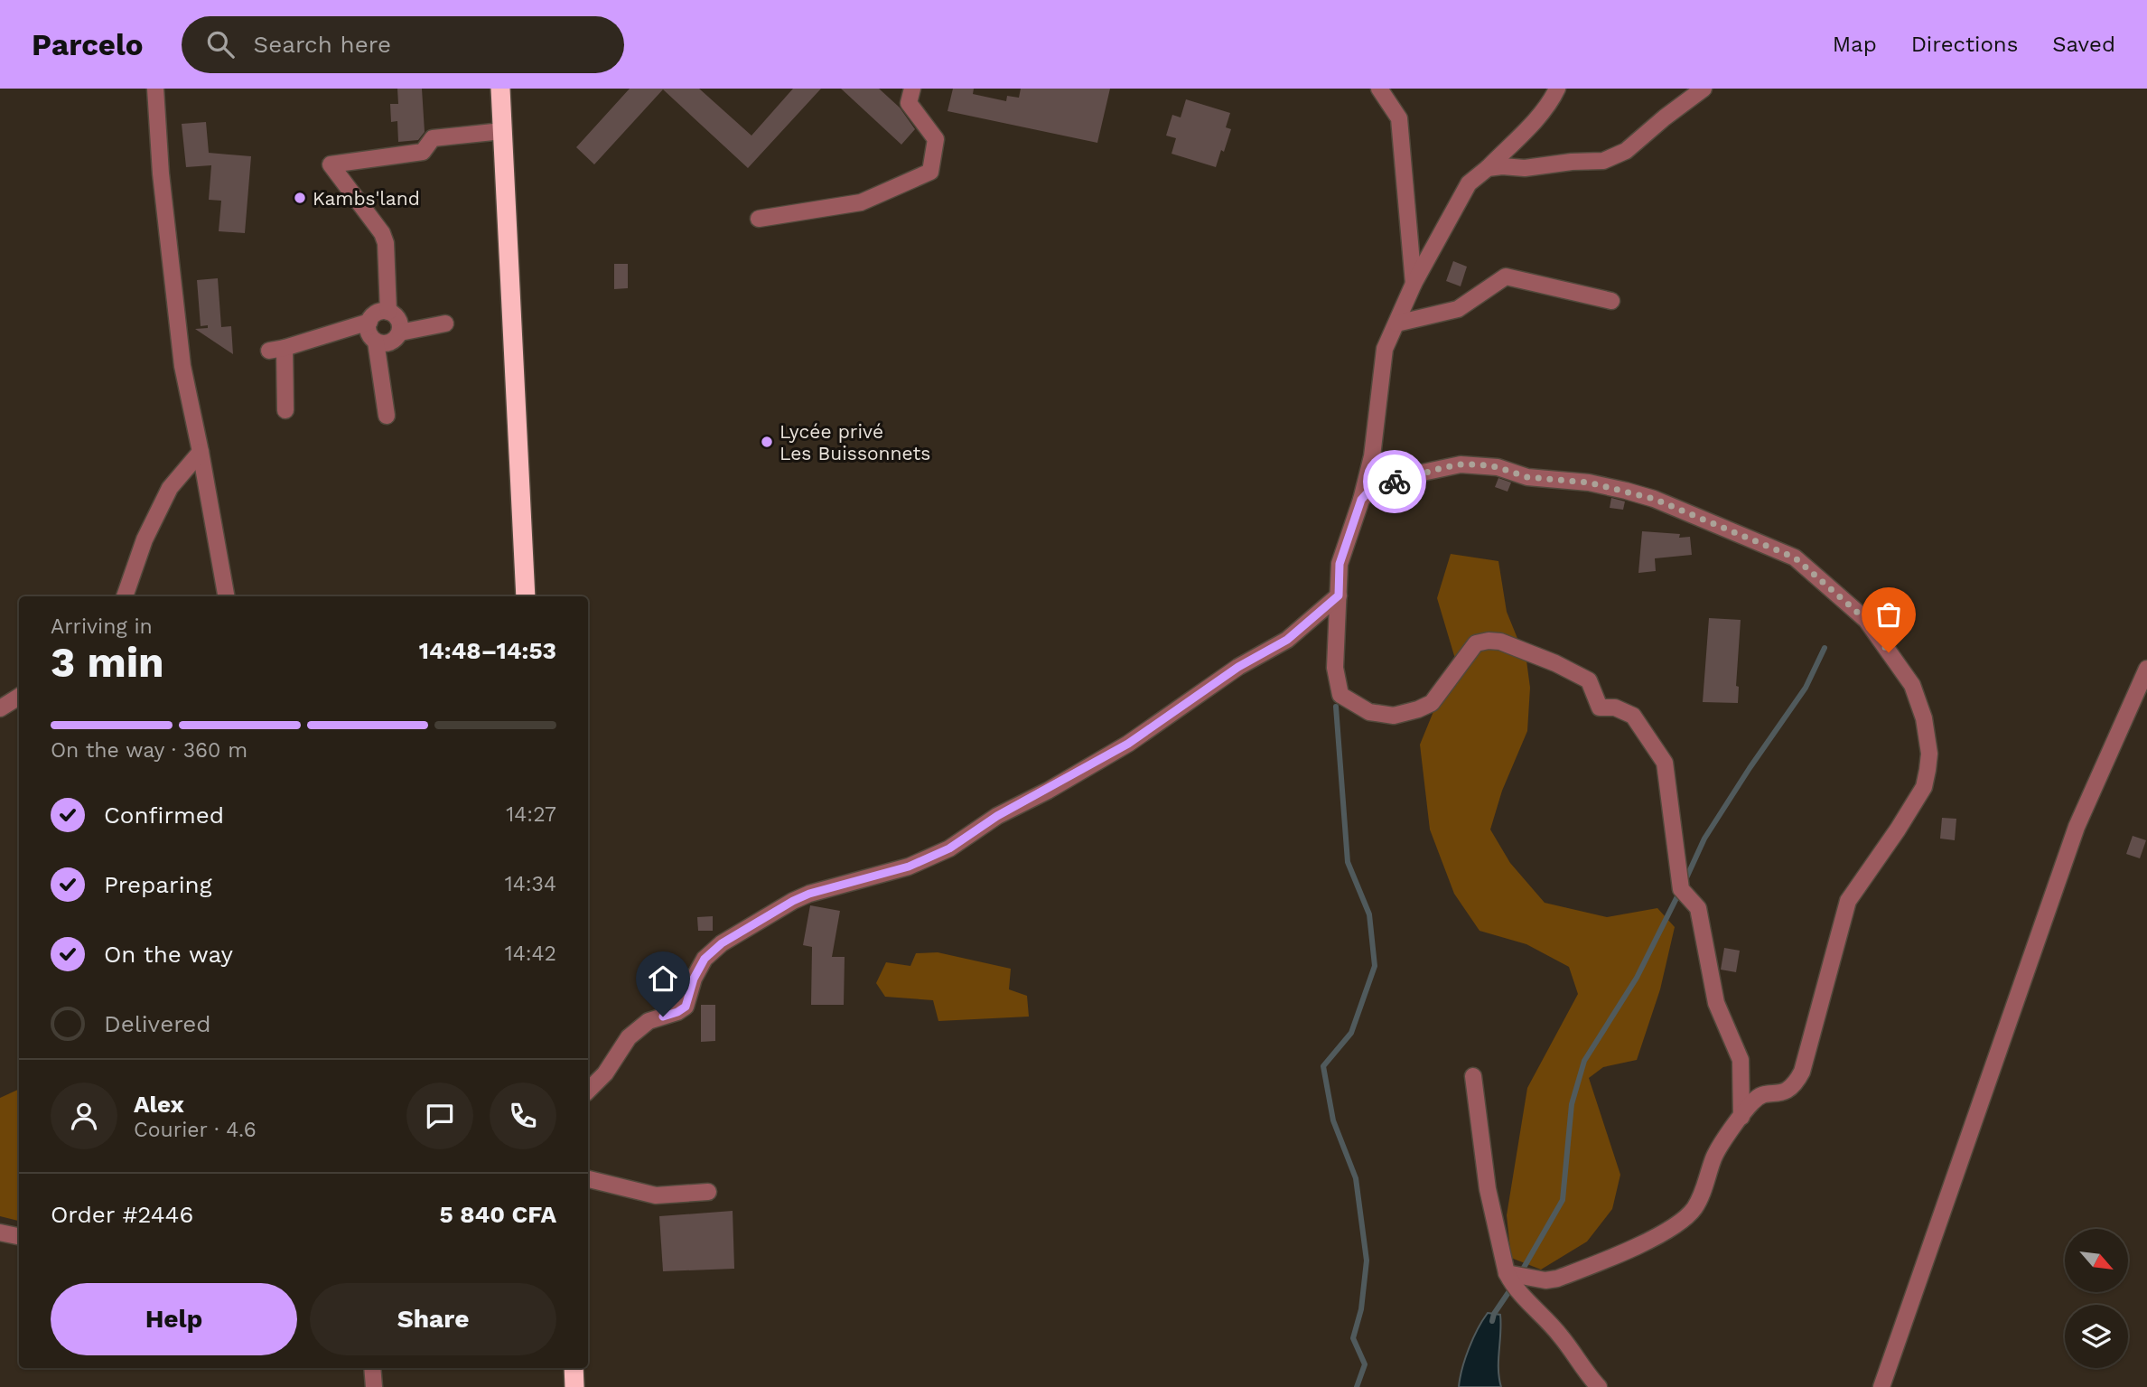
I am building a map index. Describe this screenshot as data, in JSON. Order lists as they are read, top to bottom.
{
  "places": ["Kambs'land", "Lycée privé Les Buissonnets"],
  "north": "bottom right",
  "page": {
    "header": "Parcelo",
    "search": "Search here",
    "nav": ["Map", "Directions", "Saved"],
    "heading": ["3 min", "Arriving in", "14:48–14:53"],
    "panel": [
      "Alex",
      "Courier · 4.6",
      "Order #2446",
      "5 840 CFA"
    ],
    "bar": "On the way · 360 m",
    "list": [
      ["Confirmed", "14:27"],
      ["Preparing", "14:34"],
      ["On the way", "14:42"],
      "Delivered"
    ],
    "buttons": ["Help", "Share"]
  }
}
